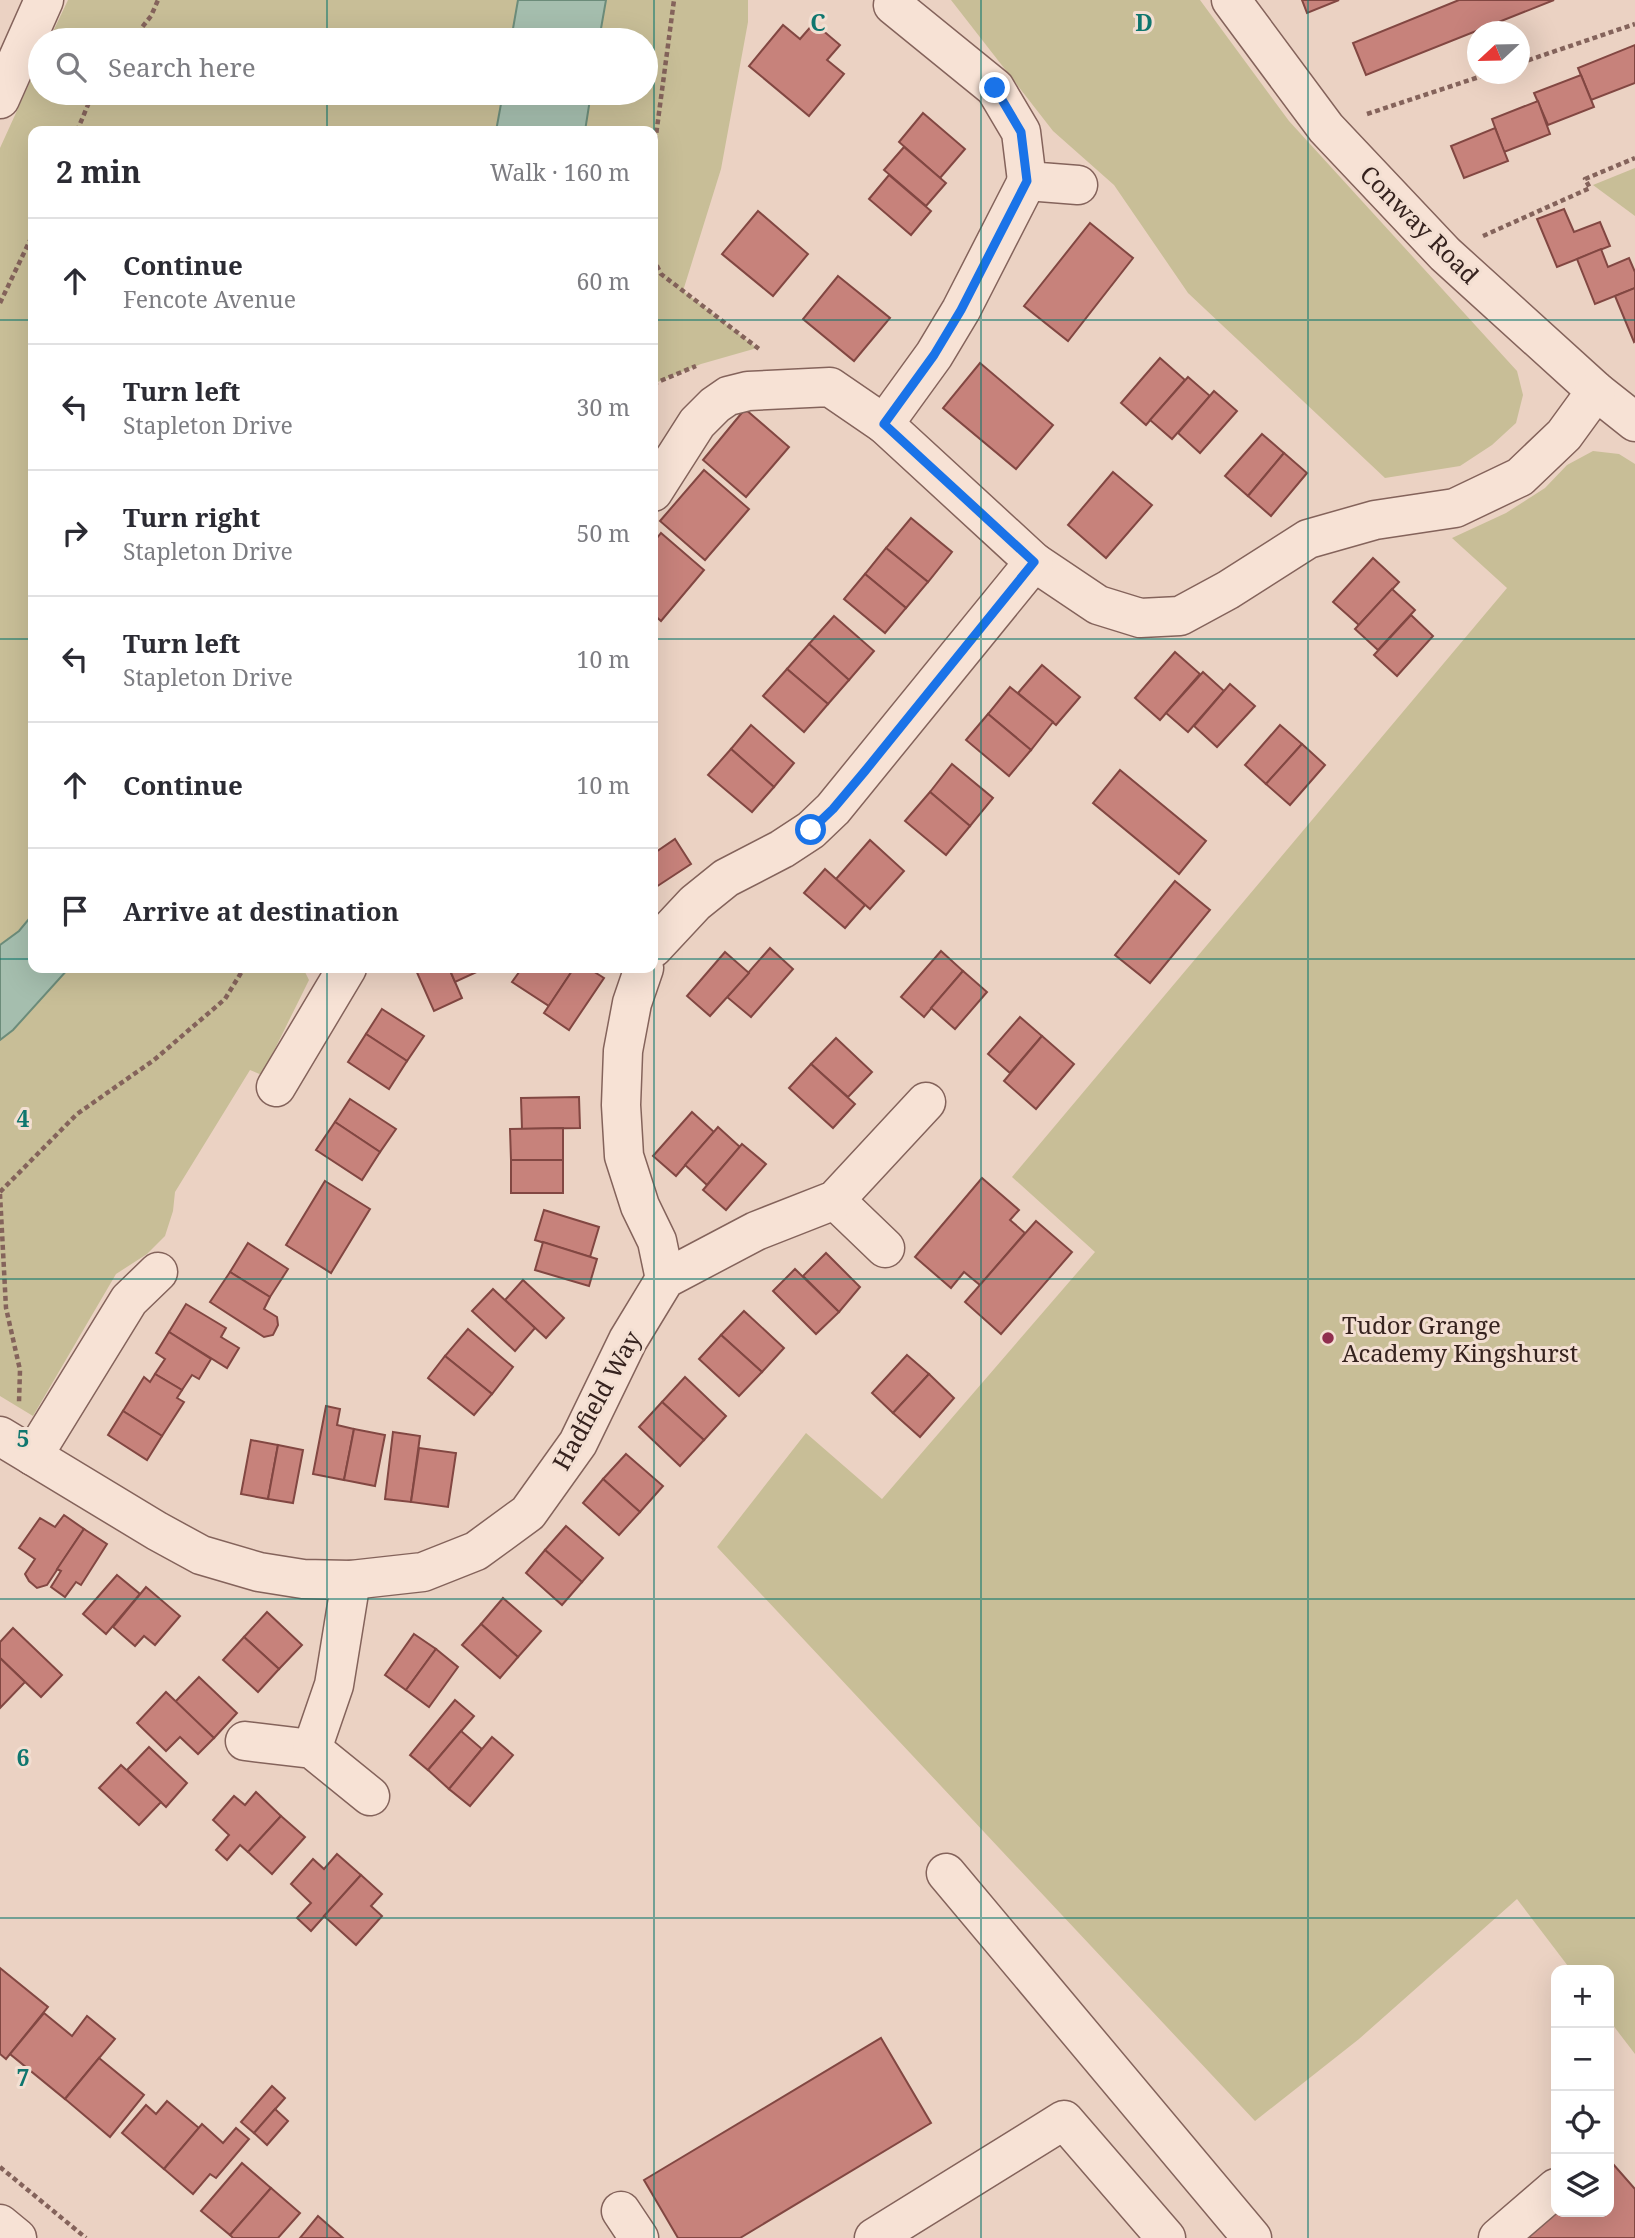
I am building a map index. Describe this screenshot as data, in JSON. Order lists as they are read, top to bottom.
{
  "streets": {
    "street": ["Conway Road", "Hadfield Way"]
  },
  "places": ["Tudor Grange Academy Kingshurst"],
  "north": "left",
  "page": {
    "search": "Search here",
    "heading": ["2 min", "Walk · 160 m"],
    "list": [
      ["Continue", "Fencote Avenue", "60 m"],
      ["Turn left", "Stapleton Drive", "30 m"],
      ["Turn right", "Stapleton Drive", "50 m"],
      ["Turn left", "Stapleton Drive", "10 m"],
      ["Continue", "10 m"],
      "Arrive at destination"
    ],
    "map_buttons": ["+", "−"]
  },
  "grid": {
    "columns": ["C", "D"],
    "rows": [
      "4",
      "5",
      "6",
      "7"
    ]
  }
}
